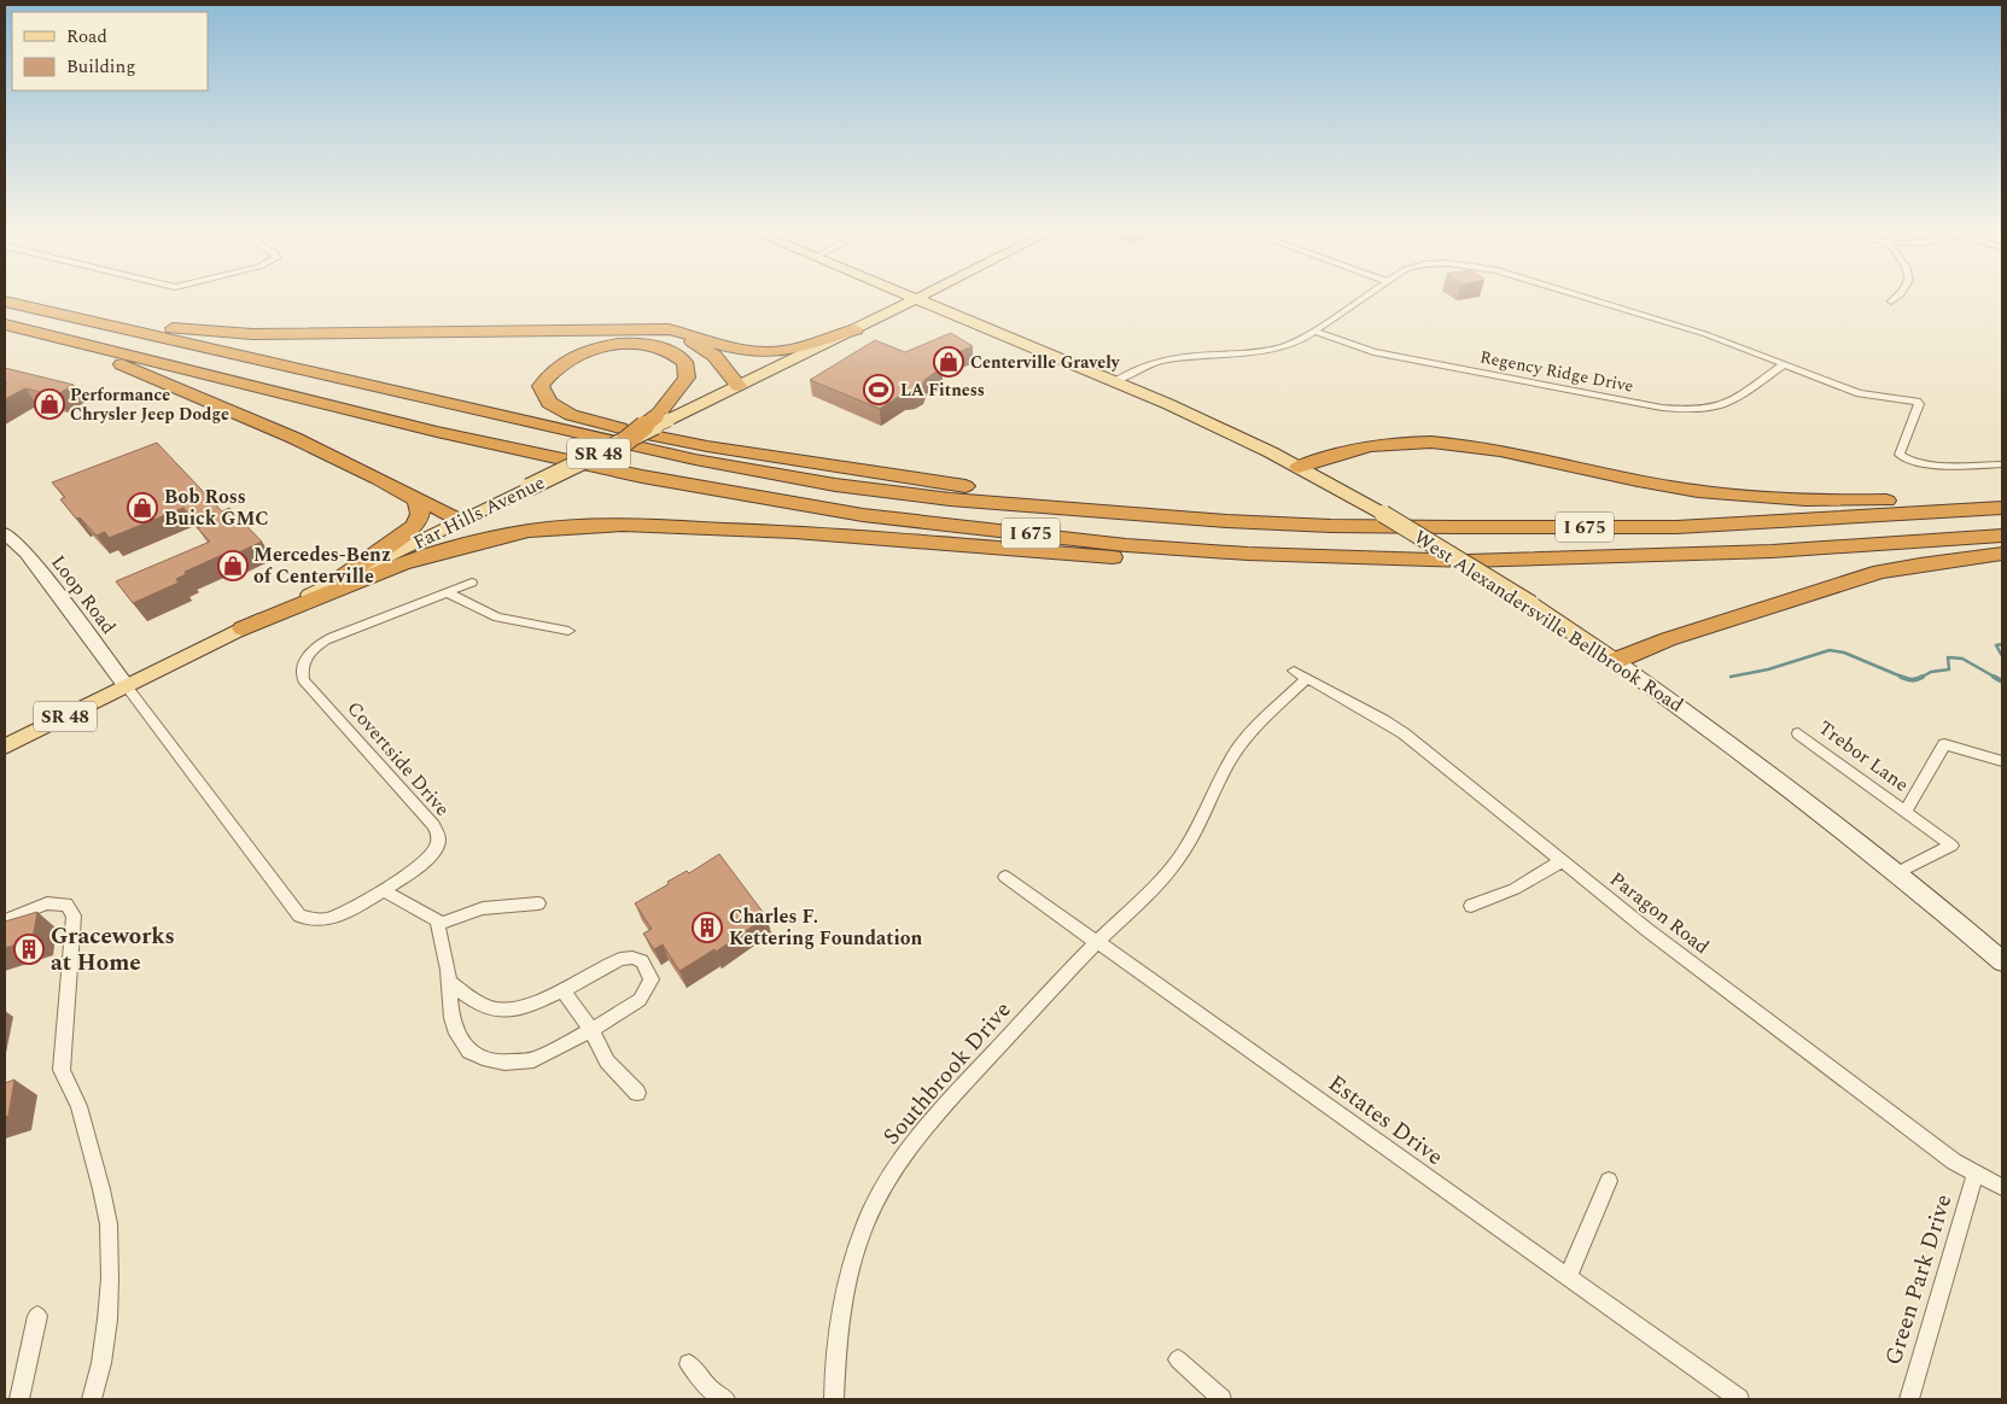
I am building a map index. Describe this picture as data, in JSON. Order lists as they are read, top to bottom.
{
  "streets": {
    "highway": ["I 675"],
    "main road": [
      "SR 48",
      "Far Hills Avenue",
      "Loop Road",
      "West Alexandersville Bellbrook Road"
    ],
    "street": [
      "Regency Ridge Drive",
      "Trebor Lane",
      "Covertside Drive",
      "Paragon Road",
      "Southbrook Drive",
      "Estates Drive",
      "Green Park Drive"
    ]
  },
  "crossings": [
    ["Far Hills Avenue", "Loop Road"],
    ["Far Hills Avenue", "Covertside Drive"],
    ["Loop Road", "Covertside Drive"],
    ["West Alexandersville Bellbrook Road", "Trebor Lane"],
    ["Paragon Road", "Southbrook Drive"],
    ["Paragon Road", "Green Park Drive"],
    ["Southbrook Drive", "Estates Drive"]
  ],
  "places": {
    "shop": [
      "Centerville Gravely",
      "Performance Chrysler Jeep Dodge",
      "Bob Ross Buick GMC",
      "Mercedes-Benz of Centerville"
    ],
    "sports": ["LA Fitness"],
    "building": ["Charles F. Kettering Foundation", "Graceworks at Home"]
  },
  "legend": ["Road", "Building"]
}
